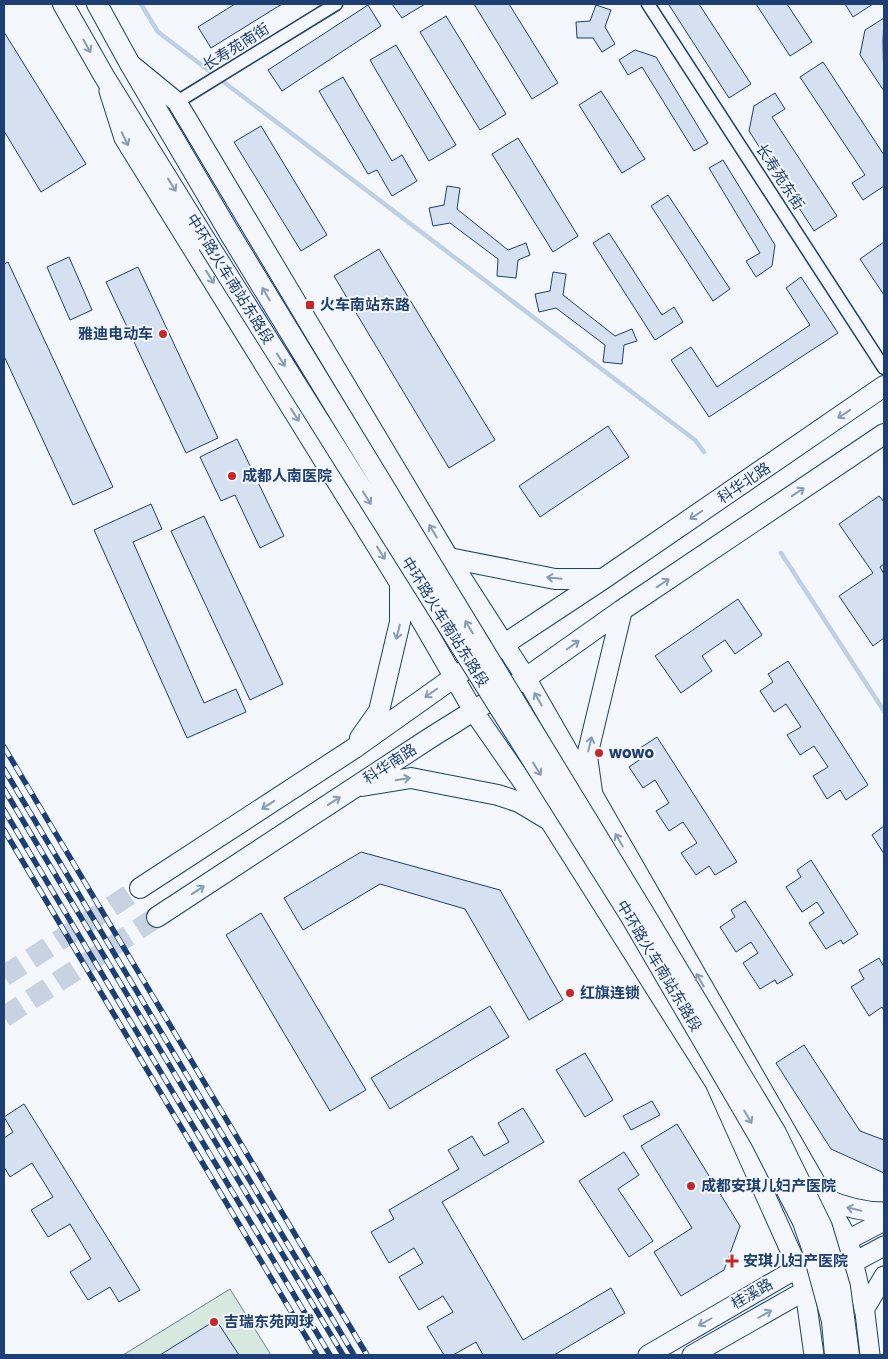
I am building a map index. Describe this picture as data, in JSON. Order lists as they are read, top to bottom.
{
  "streets": {
    "main road": [
      "中环路火车南站东路段",
      "科华北路",
      "科华南路",
      "桂溪路"
    ],
    "street": ["长寿苑南街", "长寿苑东街"]
  },
  "places": {
    "transit": ["火车南站东路"],
    "other": [
      "雅迪电动车",
      "成都人南医院",
      "wowo",
      "红旗连锁",
      "成都安琪儿妇产医院",
      "吉瑞东苑网球"
    ],
    "health": ["安琪儿妇产医院"]
  }
}
